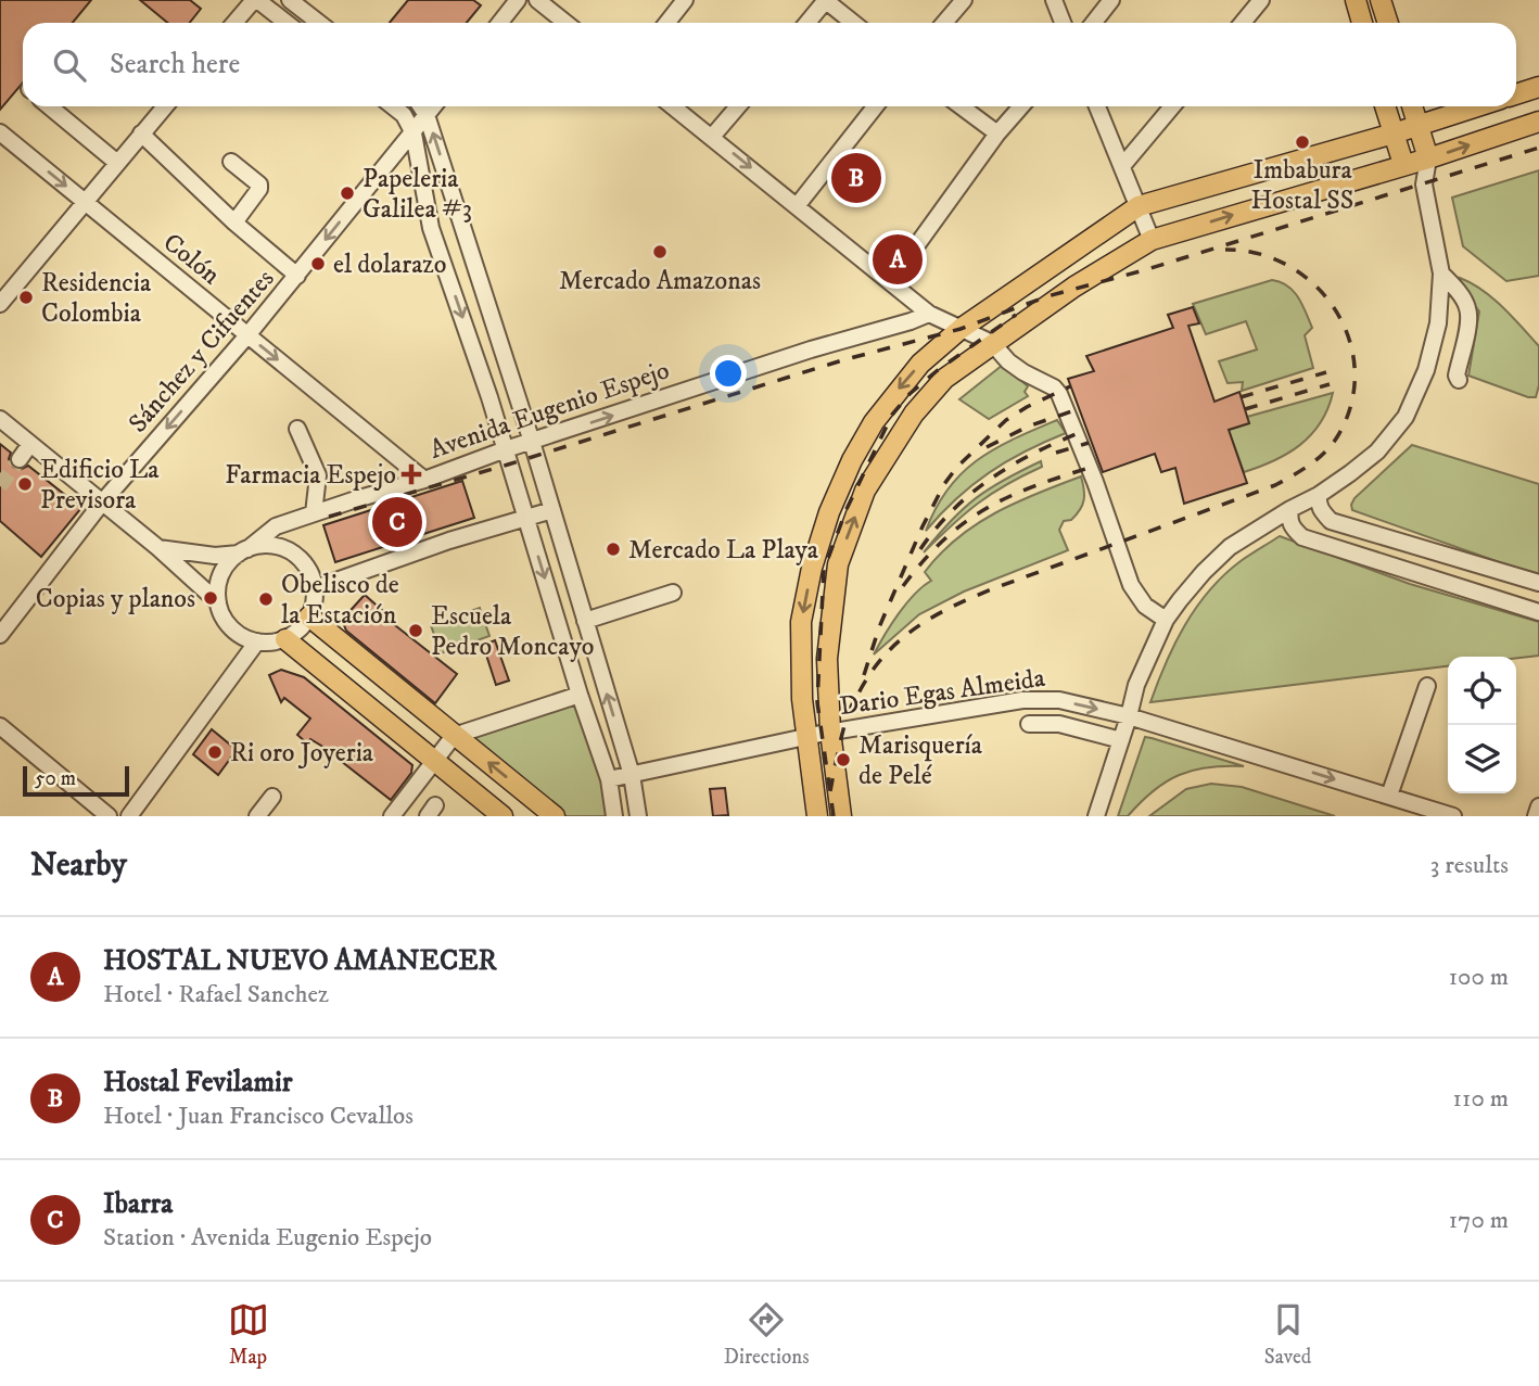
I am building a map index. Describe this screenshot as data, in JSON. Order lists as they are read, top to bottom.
{
  "streets": {
    "street": [
      "Colón",
      "Sánchez y Cifuentes",
      "Avenida Eugenio Espejo",
      "Dario Egas Almeida"
    ]
  },
  "crossings": [
    ["Colón", "Sánchez y Cifuentes"],
    ["Colón", "Avenida Eugenio Espejo"]
  ],
  "one_way": [
    "Colón",
    "Sánchez y Cifuentes",
    "Avenida Eugenio Espejo",
    "Dario Egas Almeida"
  ],
  "places": {
    "other": [
      "Imbabura Hostal SS",
      "Papeleria Galilea #3",
      "Mercado Amazonas",
      "el dolarazo",
      "Residencia Colombia",
      "Edificio La Previsora",
      "Mercado La Playa",
      "Copias y planos",
      "Obelisco de la Estación",
      "Escuela Pedro Moncayo",
      "Ri oro Joyeria",
      "Marisquería de Pelé"
    ],
    "health": ["Farmacia Espejo"]
  },
  "scale_bar": "50 m",
  "page": {
    "search": "Search here",
    "pins": ["B", "A", "C"],
    "scale": "50 m",
    "heading": ["Nearby", "3 results"],
    "list": [
      {
        "mark": "A",
        "name": "HOSTAL NUEVO AMANECER",
        "note": "Hotel · Rafael Sanchez",
        "value": "100 m"
      },
      {
        "mark": "B",
        "name": "Hostal Fevilamir",
        "note": "Hotel · Juan Francisco Cevallos",
        "value": "110 m"
      },
      {
        "mark": "C",
        "name": "Ibarra",
        "note": "Station · Avenida Eugenio Espejo",
        "value": "170 m"
      }
    ],
    "nav": ["Map", "Directions", "Saved"]
  }
}
